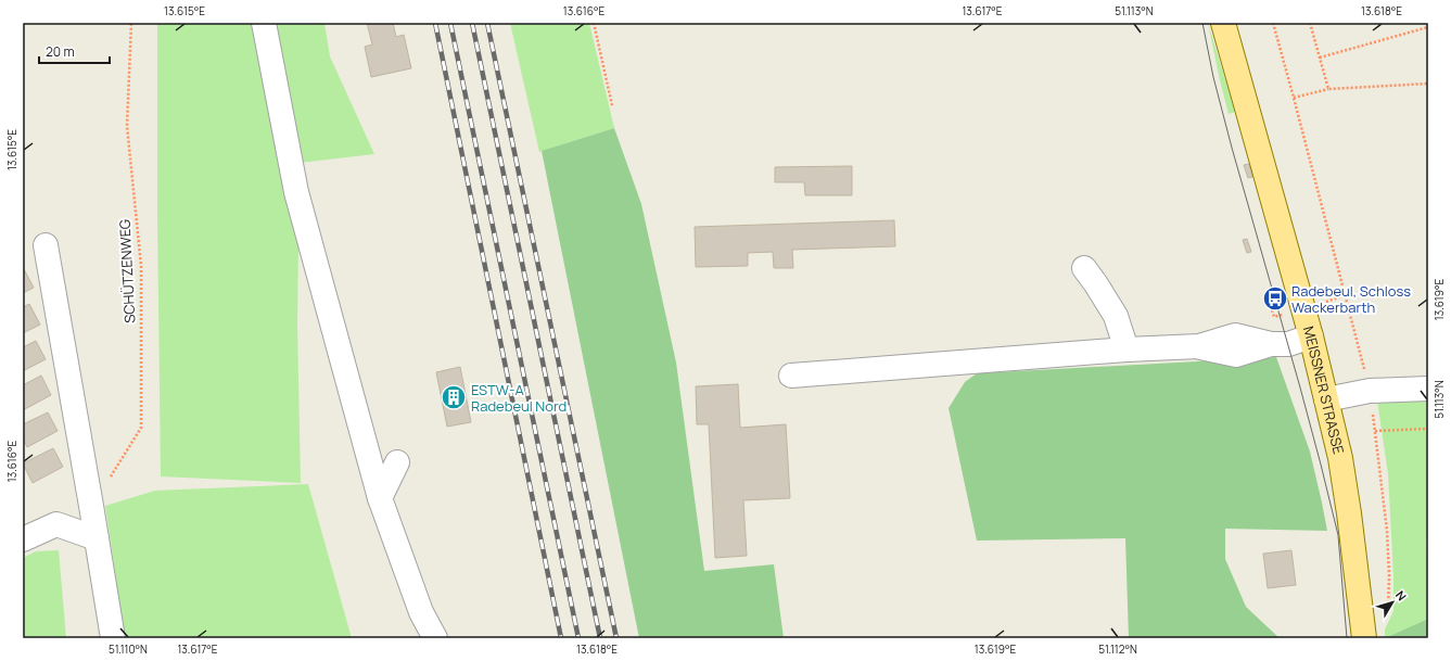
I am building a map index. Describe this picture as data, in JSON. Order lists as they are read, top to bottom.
{
  "streets": {
    "main road": ["MEISSNER STRASSE"],
    "path": ["SCHÜTZENWEG"]
  },
  "places": {
    "bus stop": ["Radebeul, Schloss Wackerbarth"],
    "building": ["ESTW-A Radebeul Nord"]
  },
  "scale_bar": "20 m",
  "north": "top right",
  "coordinates": [
    "13.615°E",
    "13.616°E",
    "13.617°E",
    "51.113°N",
    "13.618°E",
    "13.619°E",
    "51.110°N",
    "51.112°N"
  ]
}
